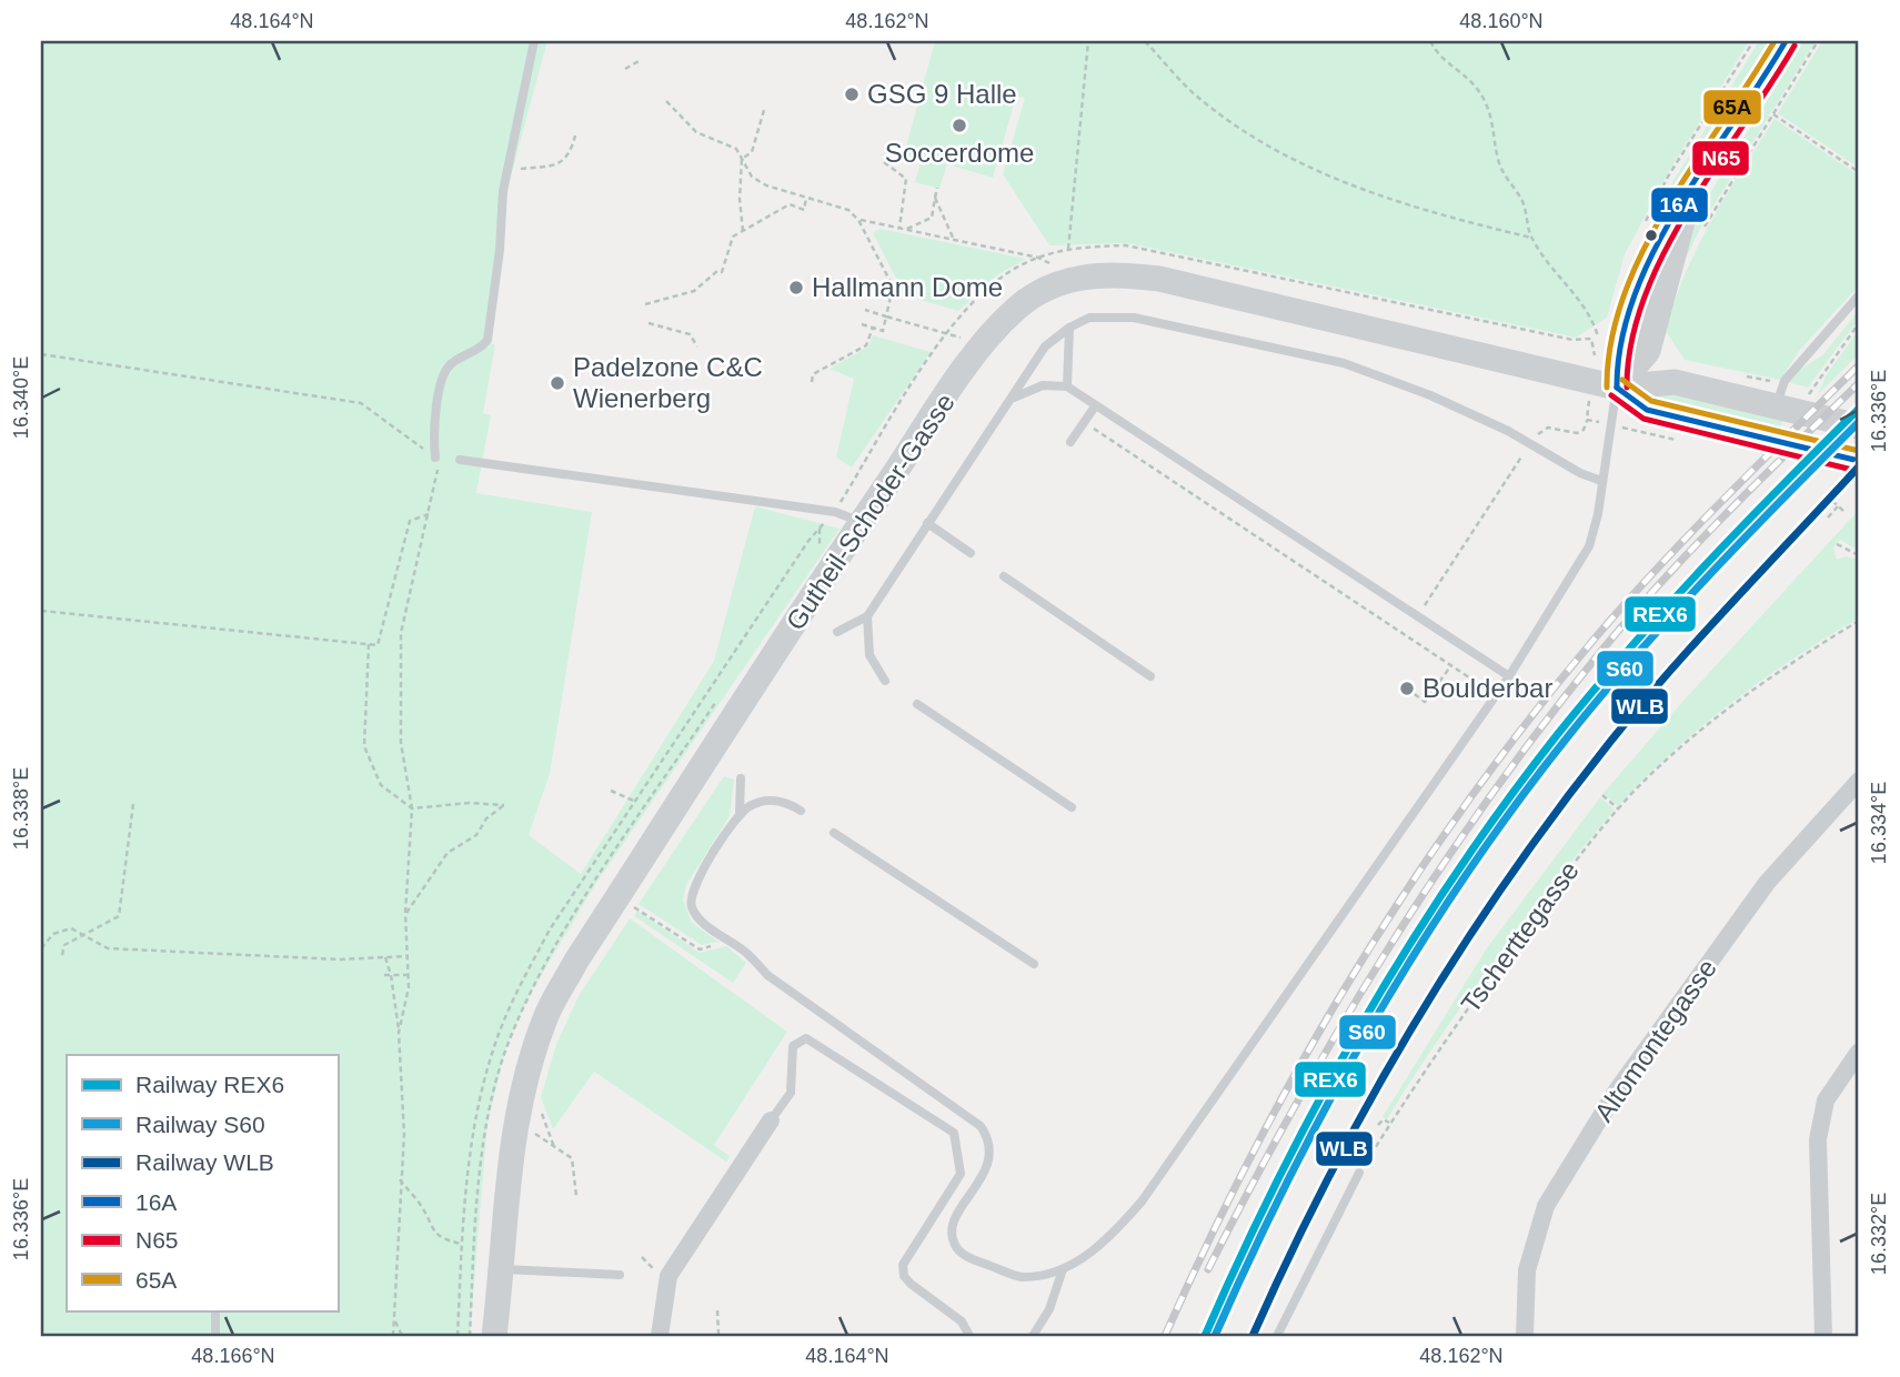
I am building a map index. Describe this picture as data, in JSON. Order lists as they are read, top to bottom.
{
  "streets": {
    "street": ["Gutheil-Schoder-Gasse", "Altomontegasse"],
    "path": ["Tscherttegasse"]
  },
  "places": [
    "GSG 9 Halle",
    "Soccerdome",
    "Hallmann Dome",
    "Padelzone C&C Wienerberg",
    "Boulderbar"
  ],
  "lines": [
    "transit line 16A",
    "transit line 65A",
    "transit line N65",
    "rail line REX6",
    "rail line S60",
    "rail line WLB"
  ],
  "legend": [
    "Railway REX6",
    "Railway S60",
    "Railway WLB",
    "16A",
    "N65",
    "65A"
  ],
  "coordinates": [
    "48.164°N",
    "48.162°N",
    "48.160°N",
    "16.340°E",
    "16.336°E",
    "16.338°E",
    "16.334°E",
    "16.332°E",
    "48.166°N"
  ]
}
